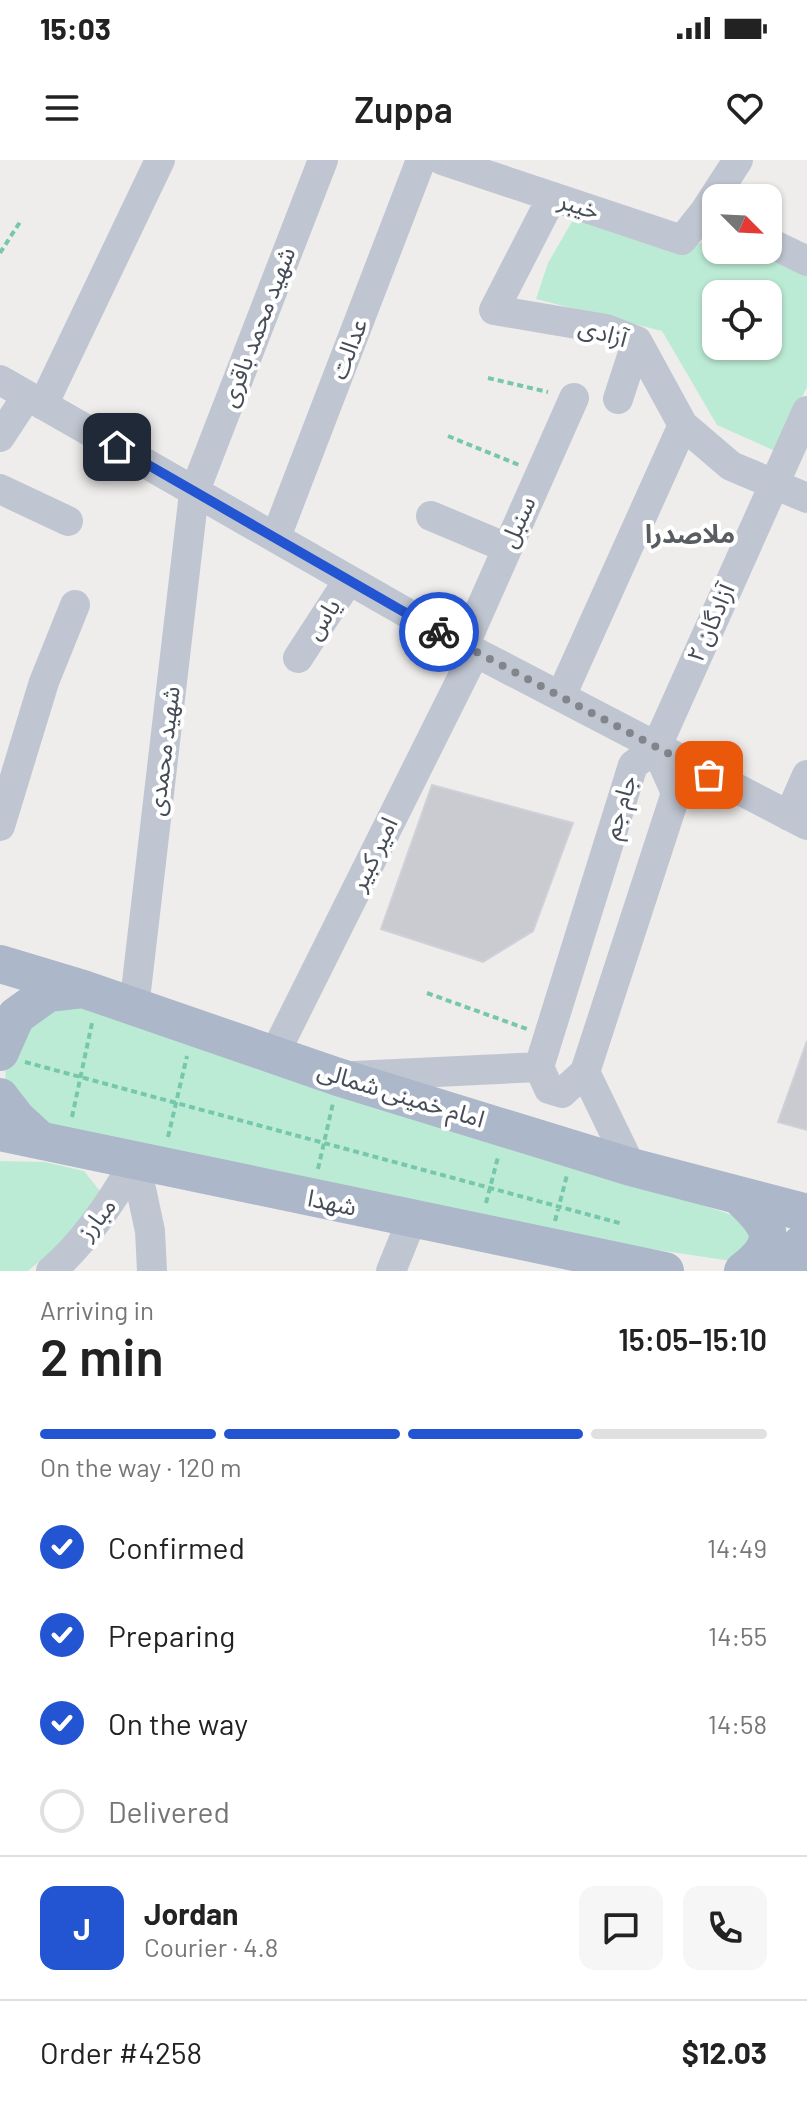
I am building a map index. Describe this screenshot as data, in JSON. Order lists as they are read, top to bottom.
{
  "streets": {
    "main road": ["امام خمینی شمالی", "شهدا"],
    "street": [
      "خیبر",
      "شهید محمد باقری",
      "آزادی",
      "عدالت",
      "سنبل",
      "یاس",
      "آزادگان ۲",
      "شهید محمدی",
      "جام جم",
      "امیر کبیر",
      "مبارز"
    ]
  },
  "crossings": [
    ["خیبر", "آزادی"],
    ["شهید محمد باقری", "شهید محمدی"],
    ["آزادی", "آزادگان ۲"],
    ["سنبل", "امیر کبیر"],
    ["آزادگان ۲", "جام جم"],
    ["شهید محمدی", "امام خمینی شمالی"],
    ["امیر کبیر", "امام خمینی شمالی"],
    ["شهدا", "مبارز"]
  ],
  "districts": ["ملاصدرا"],
  "north": "bottom right",
  "page": {
    "status": "15:03",
    "header": "Zuppa",
    "heading": ["2 min", "Arriving in", "15:05–15:10"],
    "panel": [
      "Jordan",
      "Courier · 4.8",
      "Order #4258",
      "$12.03"
    ],
    "bar": "On the way · 120 m",
    "list": [
      ["Confirmed", "14:49"],
      ["Preparing", "14:55"],
      ["On the way", "14:58"],
      "Delivered"
    ],
    "round": "J"
  }
}
